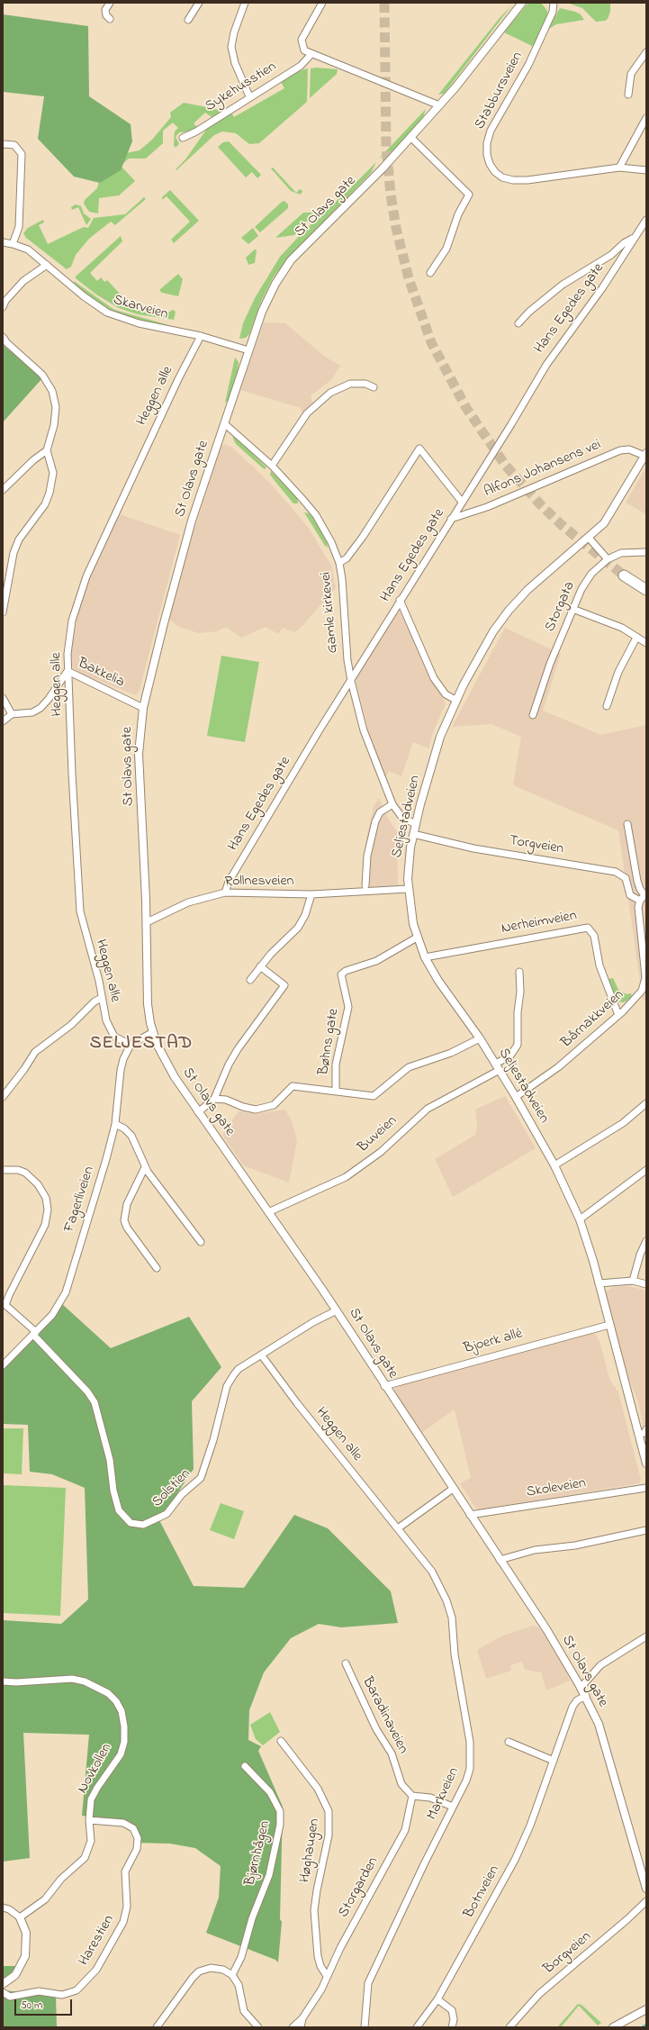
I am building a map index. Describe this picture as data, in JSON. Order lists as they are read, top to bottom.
{
  "streets": {
    "street": [
      "Sykehusstien",
      "Stabbursveien",
      "St Olavs gate",
      "Skarveien",
      "Hans Egedes gate",
      "Heggen alle",
      "Alfons Johansens vei",
      "Storgata",
      "Gamle kirkevei",
      "Bakkelia",
      "Seljestadveien",
      "Torgveien",
      "Rollnesveien",
      "Nerheimveien",
      "Bårnakkveien",
      "Bøhns gate",
      "Buveien",
      "Fagerliveien",
      "Bjoerk allé",
      "Solstien",
      "Skoleveien",
      "Baradinaveien",
      "Novkollen",
      "Markveien",
      "Høghaugen",
      "Bjørnhågen",
      "Storgarden",
      "Botnveien",
      "Harestien",
      "Borgveien"
    ]
  },
  "crossings": [
    ["St Olavs gate", "Skarveien"],
    ["St Olavs gate", "Gamle kirkevei"],
    ["St Olavs gate", "Bakkelia"],
    ["St Olavs gate", "Rollnesveien"],
    ["St Olavs gate", "Buveien"],
    ["St Olavs gate", "Bjoerk allé"],
    ["St Olavs gate", "Solstien"],
    ["St Olavs gate", "Skoleveien"],
    ["St Olavs gate", "Botnveien"],
    ["Skarveien", "Heggen alle"],
    ["Hans Egedes gate", "Alfons Johansens vei"],
    ["Hans Egedes gate", "Gamle kirkevei"],
    ["Hans Egedes gate", "Rollnesveien"],
    ["Heggen alle", "Bakkelia"],
    ["Heggen alle", "Fagerliveien"],
    ["Heggen alle", "Solstien"],
    ["Heggen alle", "Markveien"],
    ["Gamle kirkevei", "Seljestadveien"],
    ["Seljestadveien", "Torgveien"],
    ["Seljestadveien", "Rollnesveien"],
    ["Seljestadveien", "Nerheimveien"],
    ["Seljestadveien", "Bårnakkveien"],
    ["Seljestadveien", "Bøhns gate"],
    ["Seljestadveien", "Buveien"],
    ["Seljestadveien", "Bjoerk allé"],
    ["Torgveien", "Bårnakkveien"],
    ["Nerheimveien", "Bårnakkveien"],
    ["Fagerliveien", "Solstien"],
    ["Baradinaveien", "Storgarden"],
    ["Novkollen", "Harestien"],
    ["Høghaugen", "Storgarden"]
  ],
  "districts": ["SELJESTAD"],
  "scale_bar": "50 m"
}
